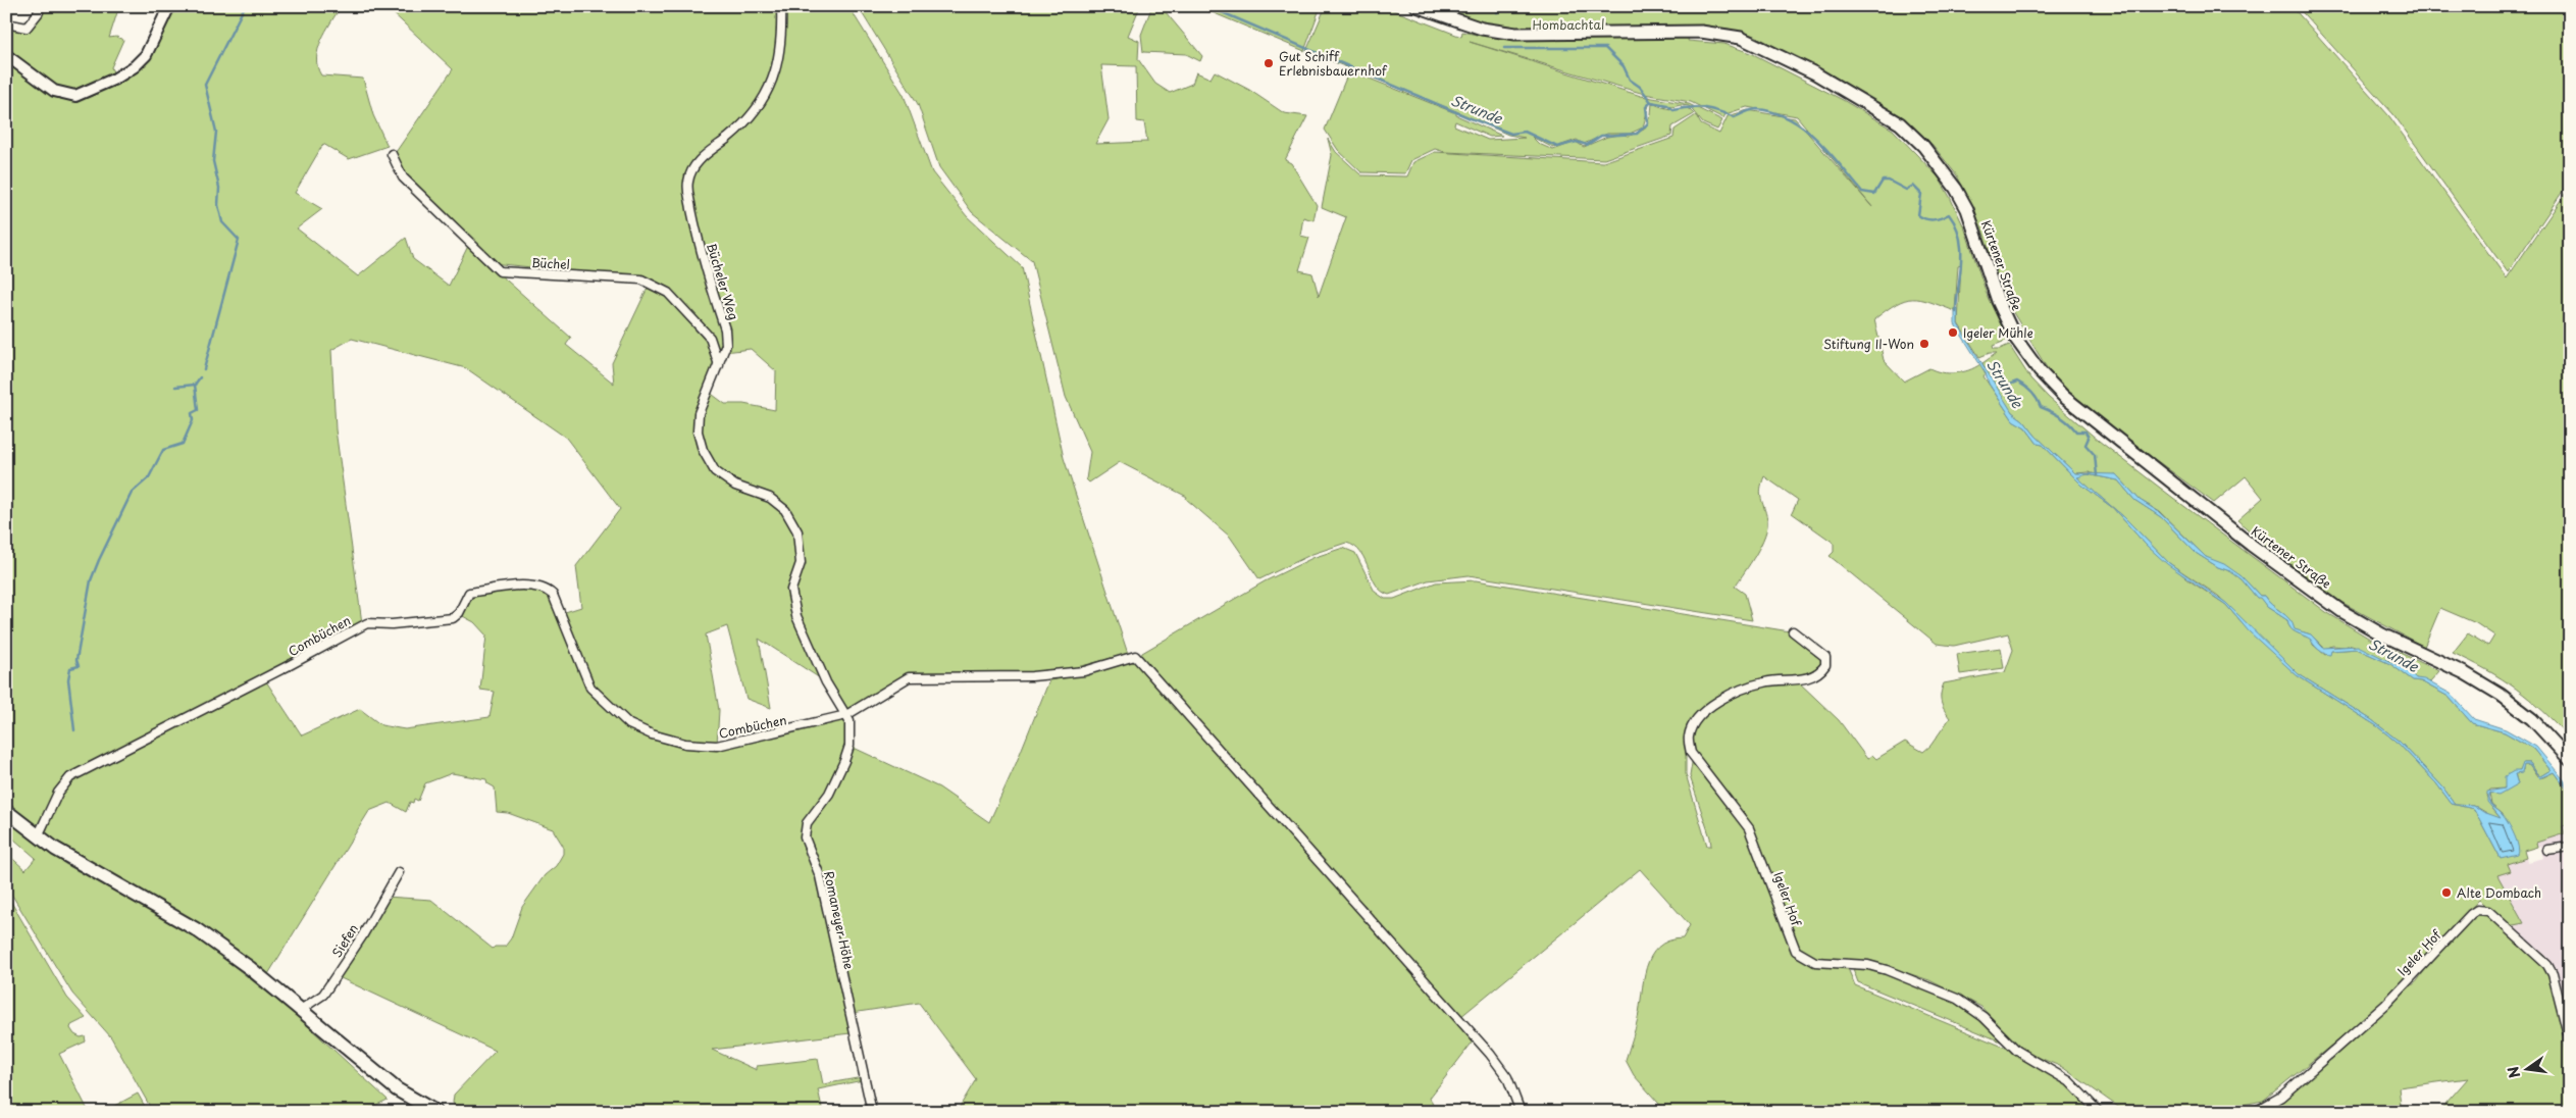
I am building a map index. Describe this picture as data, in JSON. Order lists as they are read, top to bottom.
{
  "streets": {
    "main road": ["Kürtener Straße"],
    "street": [
      "Büchel",
      "Bücheler Weg",
      "Combüchen",
      "Igeler Hof",
      "Romaneyer Höhe",
      "Siefen"
    ]
  },
  "crossings": [
    ["Büchel", "Bücheler Weg"],
    ["Bücheler Weg", "Combüchen"],
    ["Bücheler Weg", "Romaneyer Höhe"],
    ["Combüchen", "Romaneyer Höhe"]
  ],
  "water": ["Strunde"],
  "parks": ["Hombachtal"],
  "places": [
    "Gut Schiff Erlebnisbauernhof",
    "Igeler Mühle",
    "Stiftung Il-Won",
    "Alte Dombach"
  ],
  "north": "left"
}
